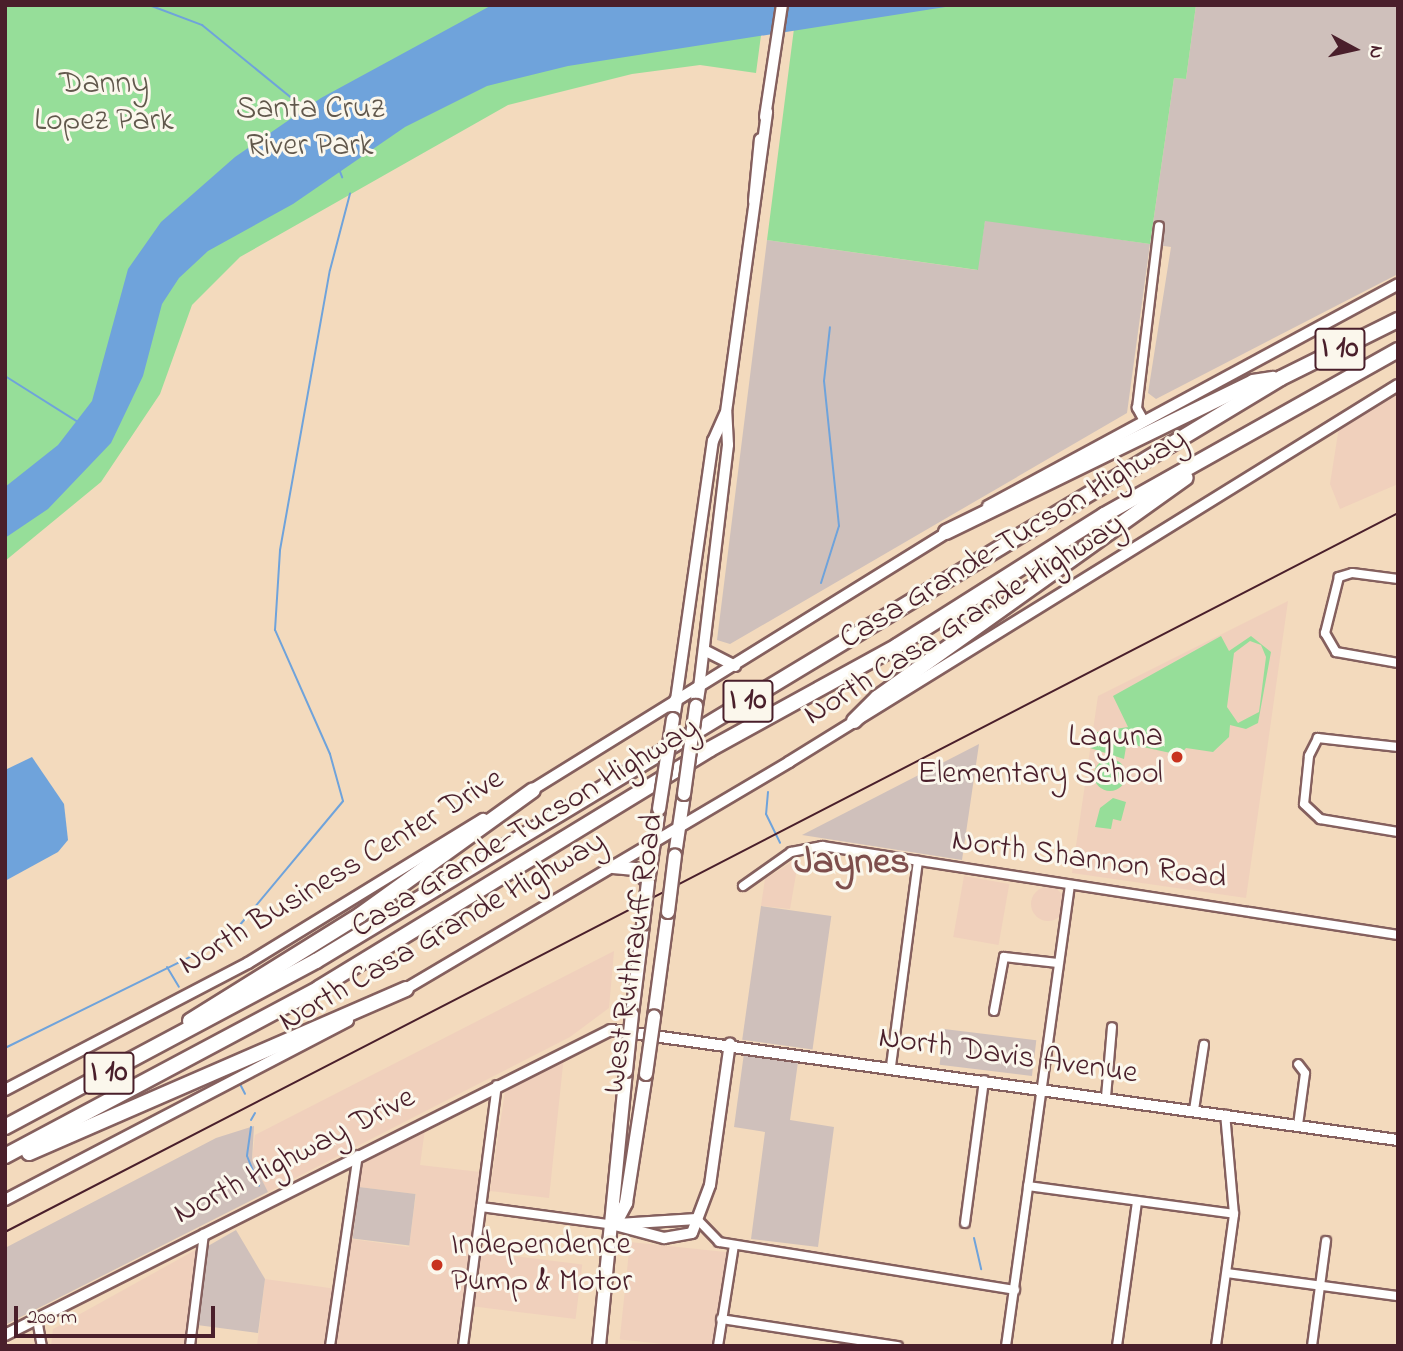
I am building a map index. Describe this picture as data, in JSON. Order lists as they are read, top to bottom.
{
  "streets": {
    "highway": ["I 10", "Casa Grande-Tucson Highway"],
    "main road": [
      "North Casa Grande Highway",
      "North Business Center Drive",
      "West Ruthrauff Road",
      "North Davis Avenue",
      "North Highway Drive"
    ],
    "street": ["North Shannon Road"]
  },
  "crossings": [
    ["North Casa Grande Highway", "West Ruthrauff Road"],
    ["North Business Center Drive", "West Ruthrauff Road"],
    ["North Davis Avenue", "North Highway Drive"]
  ],
  "districts": ["Jaynes"],
  "parks": ["Danny Lopez Park", "Santa Cruz River Park"],
  "places": ["Laguna Elementary School", "Independence Pump & Motor"],
  "scale_bar": "200 m",
  "north": "right"
}
